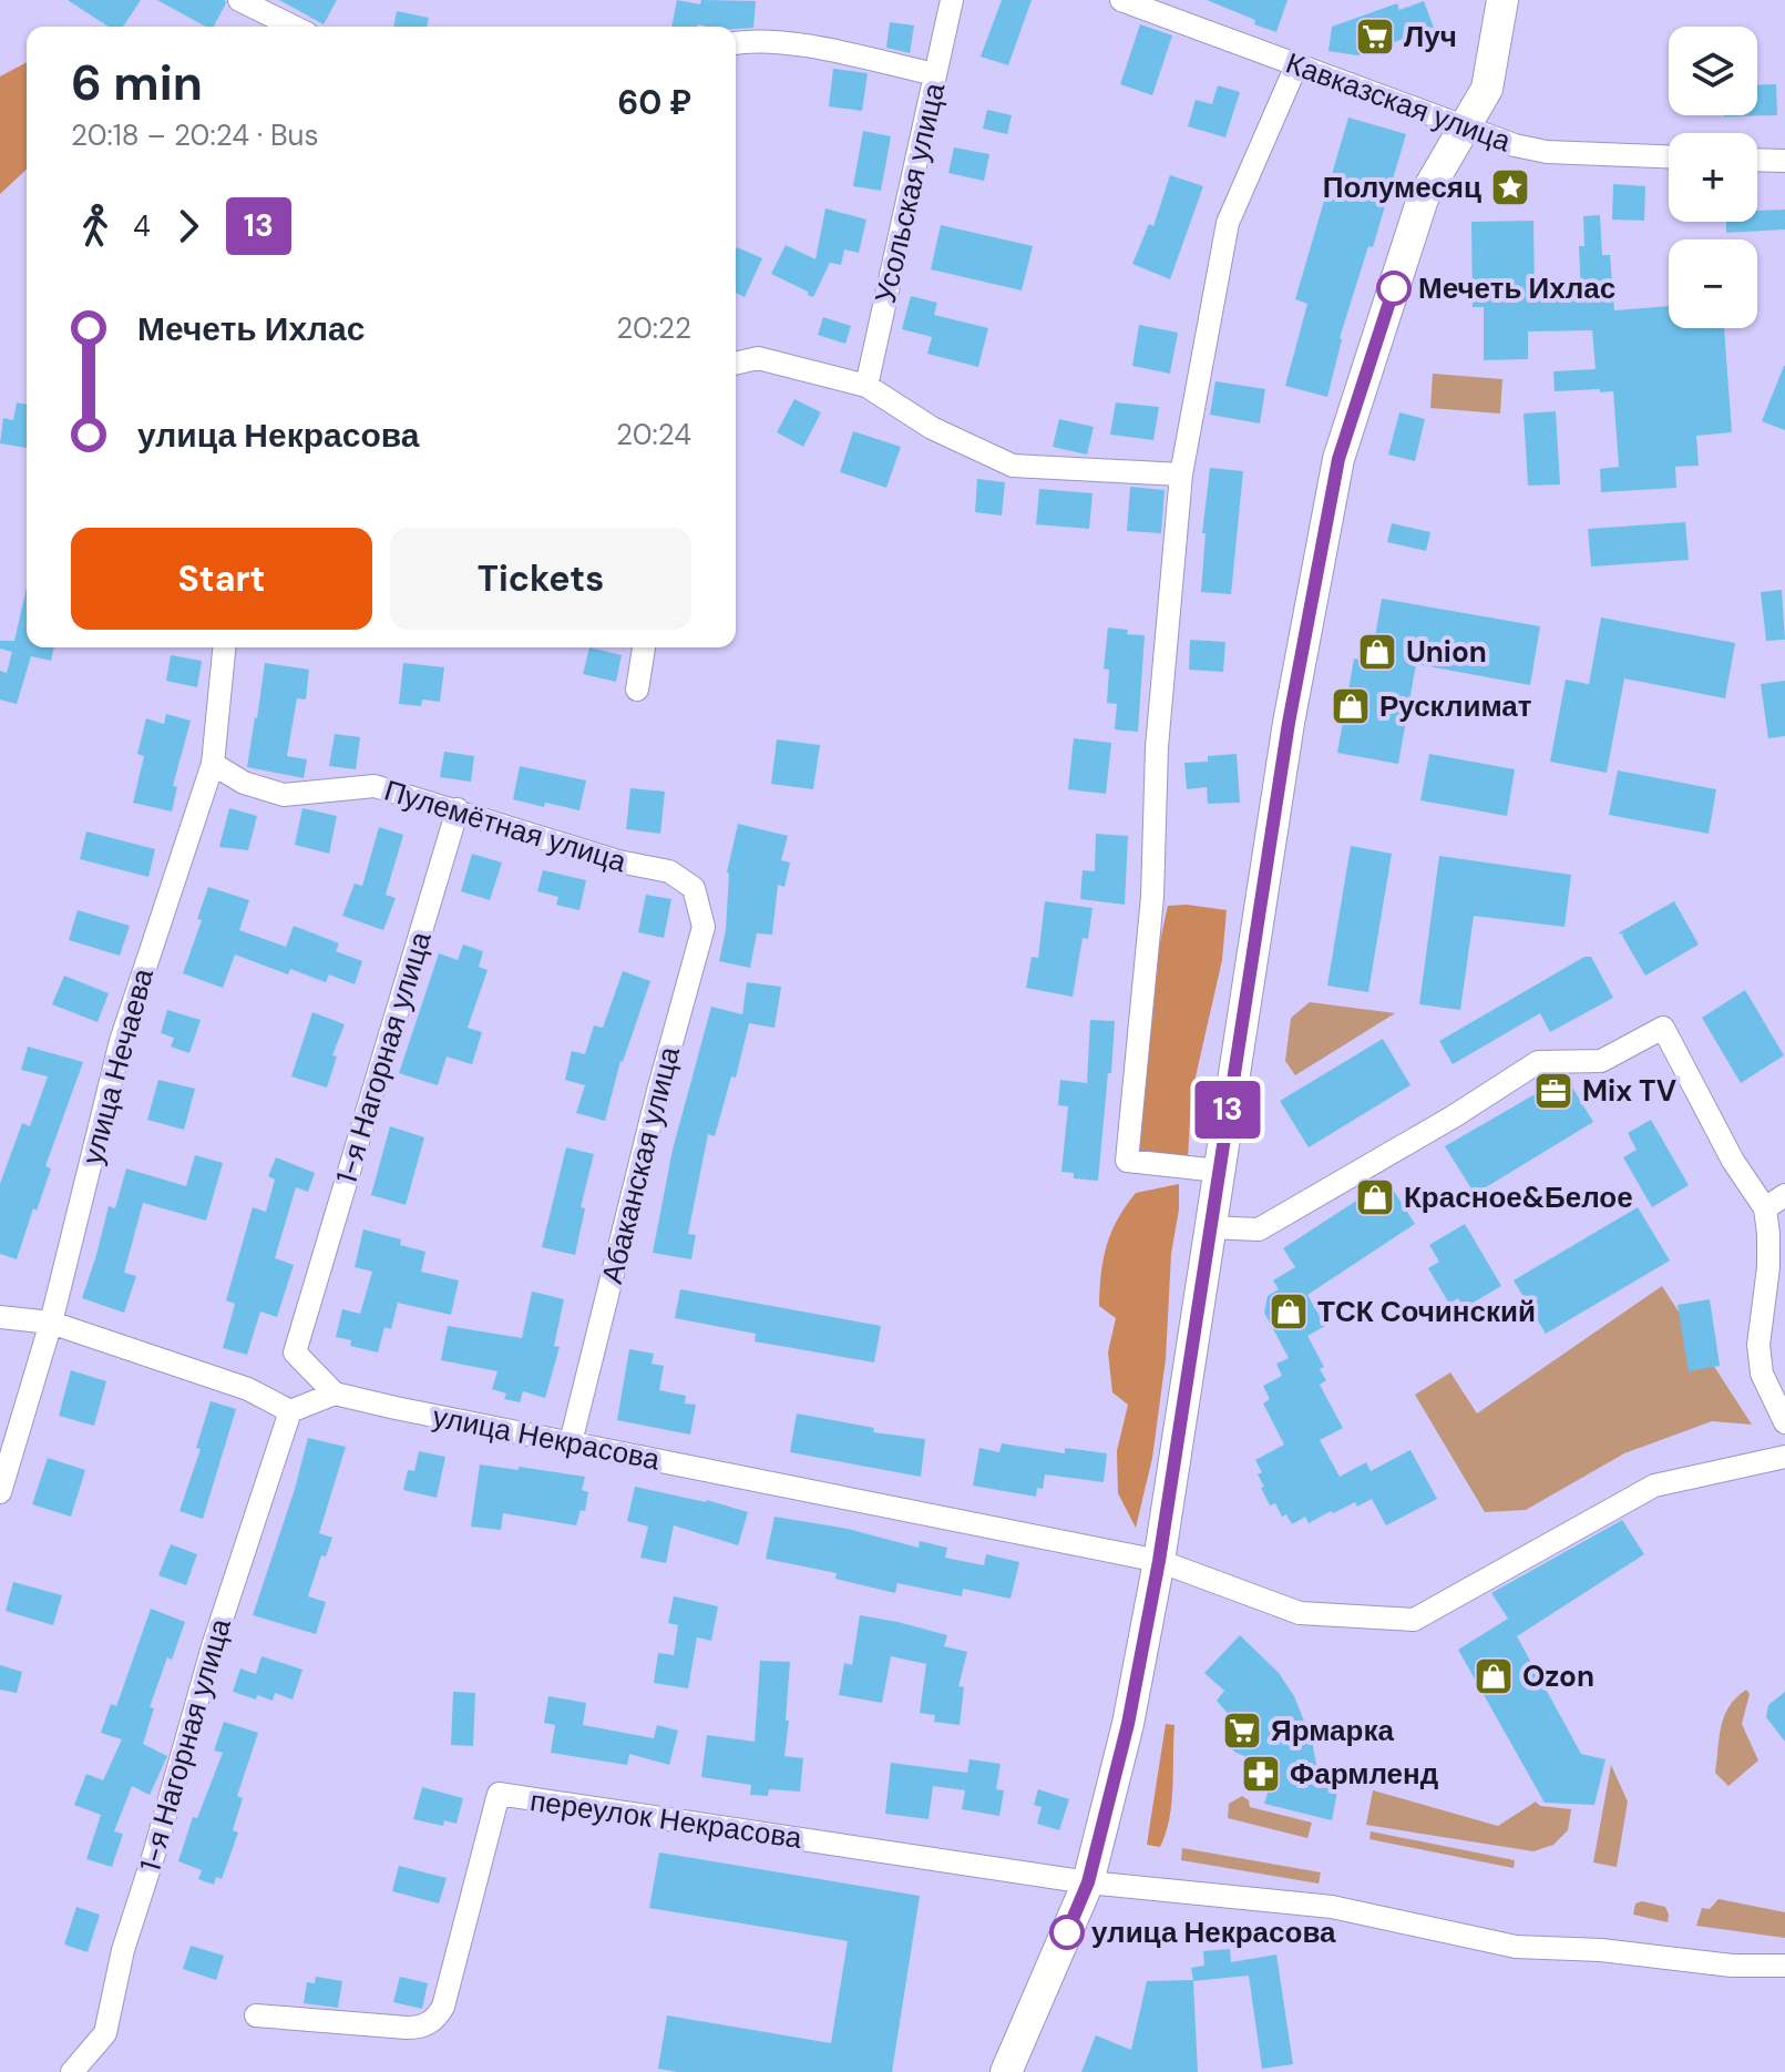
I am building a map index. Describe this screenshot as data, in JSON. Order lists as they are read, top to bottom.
{
  "streets": {
    "street": [
      "Кавказская улица",
      "Усольская улица",
      "Пулемётная улица",
      "1-я Нагорная улица",
      "улица Нечаева",
      "Абаканская улица",
      "улица Некрасова",
      "переулок Некрасова"
    ]
  },
  "crossings": [
    ["Пулемётная улица", "1-я Нагорная улица"],
    ["Пулемётная улица", "улица Нечаева"],
    ["Пулемётная улица", "Абаканская улица"],
    ["1-я Нагорная улица", "улица Некрасова"],
    ["Абаканская улица", "улица Некрасова"]
  ],
  "places": {
    "supermarket": ["Луч", "Ярмарка"],
    "place": ["Полумесяц"],
    "other": ["Мечеть Ихлас", "улица Некрасова"],
    "shop": [
      "Union",
      "Русклимат",
      "Красное&Белое",
      "ТСК Сочинский",
      "Ozon"
    ],
    "office": ["Mix TV"],
    "pharmacy": ["Фармленд"]
  },
  "lines": ["bus line 13"],
  "page": {
    "on_map": "13",
    "map_buttons": ["+", "−"],
    "heading": ["6 min", "20:18 – 20:24 · Bus", "60 ₽"],
    "legs": ["4", "13"],
    "list": [
      {
        "name": "Мечеть Ихлас",
        "value": "20:22"
      },
      {
        "name": "улица Некрасова",
        "value": "20:24"
      }
    ],
    "buttons": ["Start", "Tickets"]
  }
}
